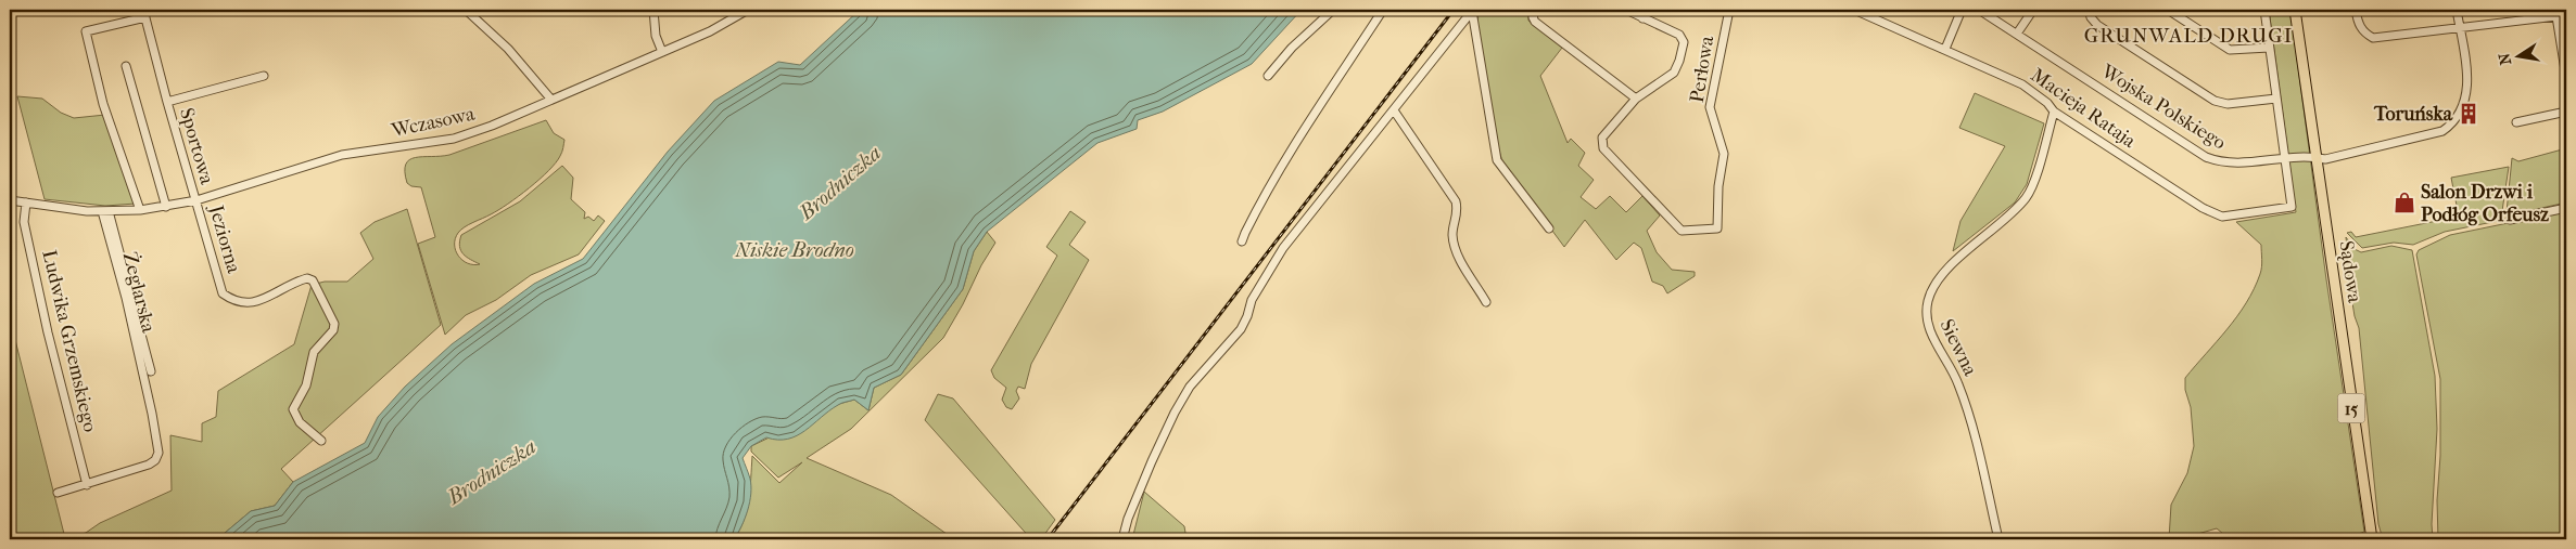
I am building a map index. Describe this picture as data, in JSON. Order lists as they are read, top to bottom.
{
  "streets": {
    "main road": ["Sądowa", "15"],
    "street": [
      "Perłowa",
      "Wojska Polskiego",
      "Macieja Rataja",
      "Wczasowa",
      "Sportowa",
      "Jeziorna",
      "Żeglarska",
      "Ludwika Grzemskiego",
      "Siewna"
    ]
  },
  "crossings": [
    ["Wojska Polskiego", "Macieja Rataja"],
    ["Wojska Polskiego", "Sądowa"],
    ["Macieja Rataja", "Siewna"],
    ["Wczasowa", "Sportowa"],
    ["Wczasowa", "Jeziorna"],
    ["Wczasowa", "Żeglarska"],
    ["Wczasowa", "Ludwika Grzemskiego"],
    ["Sportowa", "Jeziorna"],
    ["Żeglarska", "Ludwika Grzemskiego"]
  ],
  "districts": ["GRUNWALD DRUGI"],
  "water": ["Brodniczka", "Niskie Brodno"],
  "places": {
    "building": ["Toruńska"],
    "shop": ["Salon Drzwi i Podłóg Orfeusz"]
  },
  "north": "left"
}
